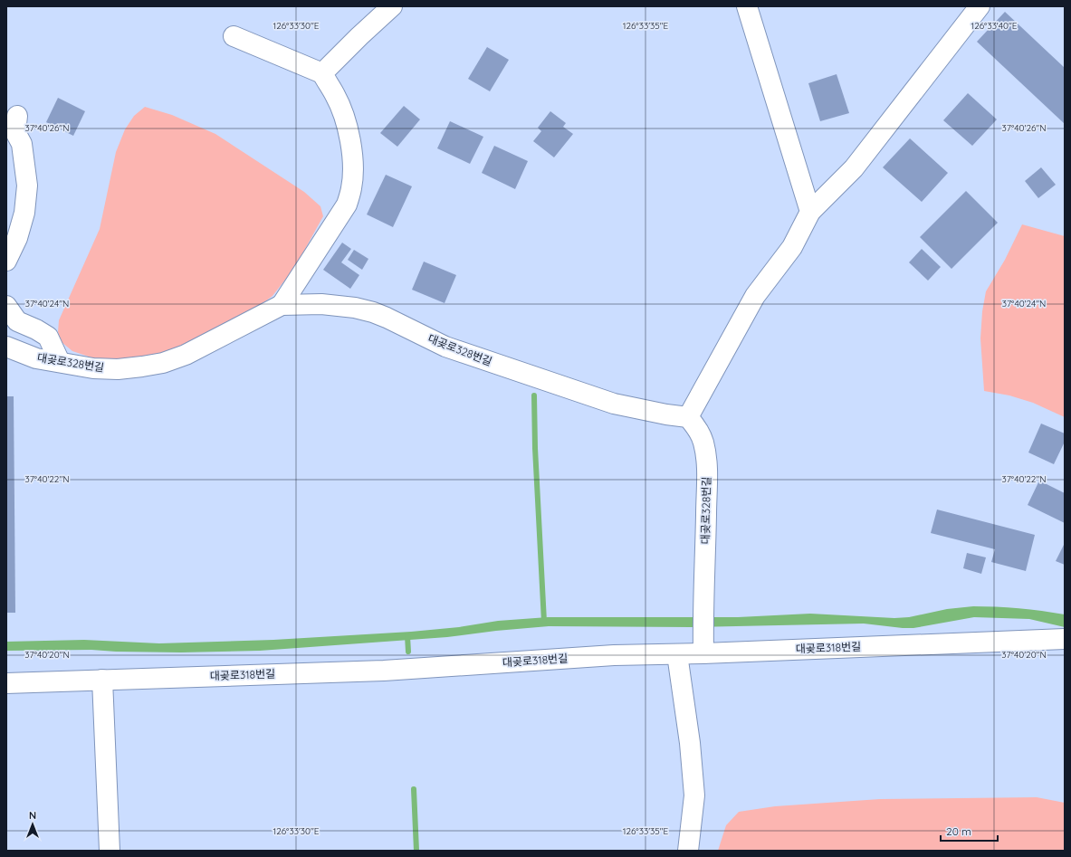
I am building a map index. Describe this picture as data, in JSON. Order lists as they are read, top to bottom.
{
  "streets": {
    "street": ["대곶로328번길", "대곶로318번길"]
  },
  "crossings": [
    ["대곶로328번길", "대곶로318번길"]
  ],
  "scale_bar": "20 m",
  "north": "top",
  "coordinates": [
    "126°33'30\"E",
    "126°33'35\"E",
    "126°33'40\"E",
    "37°40'26\"N",
    "37°40'24\"N",
    "37°40'22\"N",
    "37°40'20\"N"
  ]
}
